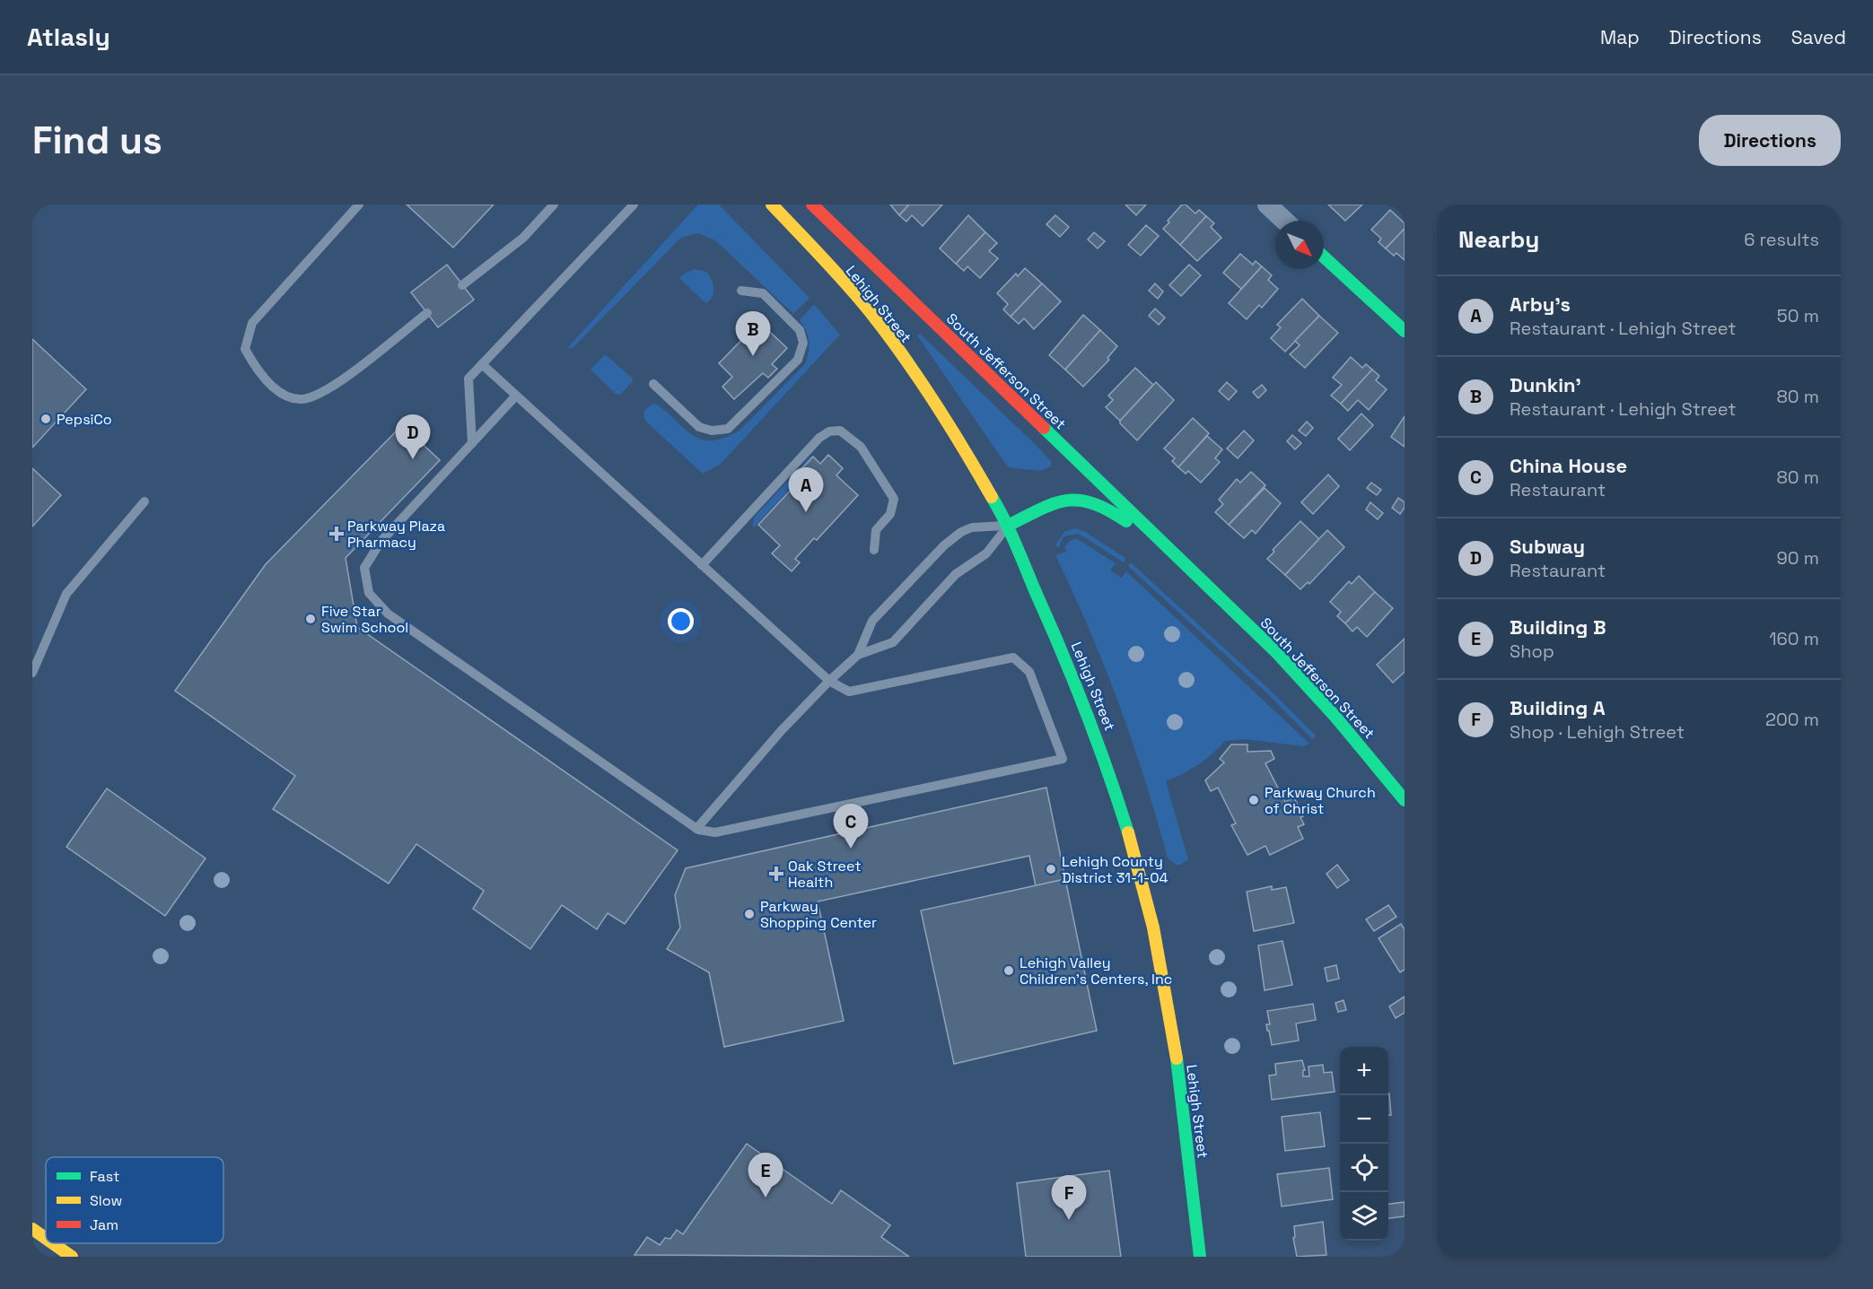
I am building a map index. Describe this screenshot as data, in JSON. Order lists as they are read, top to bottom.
{
  "streets": {
    "main road": ["Lehigh Street", "South Jefferson Street"]
  },
  "crossings": [
    ["Lehigh Street", "South Jefferson Street"]
  ],
  "places": {
    "other": [
      "PepsiCo",
      "Five Star Swim School",
      "Parkway Church of Christ",
      "Lehigh County District 31-1-04",
      "Parkway Shopping Center",
      "Lehigh Valley Children's Centers, Inc"
    ],
    "health": ["Parkway Plaza Pharmacy", "Oak Street Health"]
  },
  "legend": ["Fast", "Slow", "Jam"],
  "north": "bottom right",
  "page": {
    "header": "Atlasly",
    "nav": ["Map", "Directions", "Saved"],
    "buttons": "Directions",
    "title": "Find us",
    "heading": ["Nearby", "6 results"],
    "list": [
      {
        "mark": "A",
        "name": "Arby's",
        "note": "Restaurant · Lehigh Street",
        "value": "50 m"
      },
      {
        "mark": "B",
        "name": "Dunkin'",
        "note": "Restaurant · Lehigh Street",
        "value": "80 m"
      },
      {
        "mark": "C",
        "name": "China House",
        "note": "Restaurant",
        "value": "80 m"
      },
      {
        "mark": "D",
        "name": "Subway",
        "note": "Restaurant",
        "value": "90 m"
      },
      {
        "mark": "E",
        "name": "Building B",
        "note": "Shop",
        "value": "160 m"
      },
      {
        "mark": "F",
        "name": "Building A",
        "note": "Shop · Lehigh Street",
        "value": "200 m"
      }
    ],
    "pins": [
      "B",
      "D",
      "A",
      "C",
      "E",
      "F"
    ],
    "map_buttons": ["+", "−"]
  }
}
